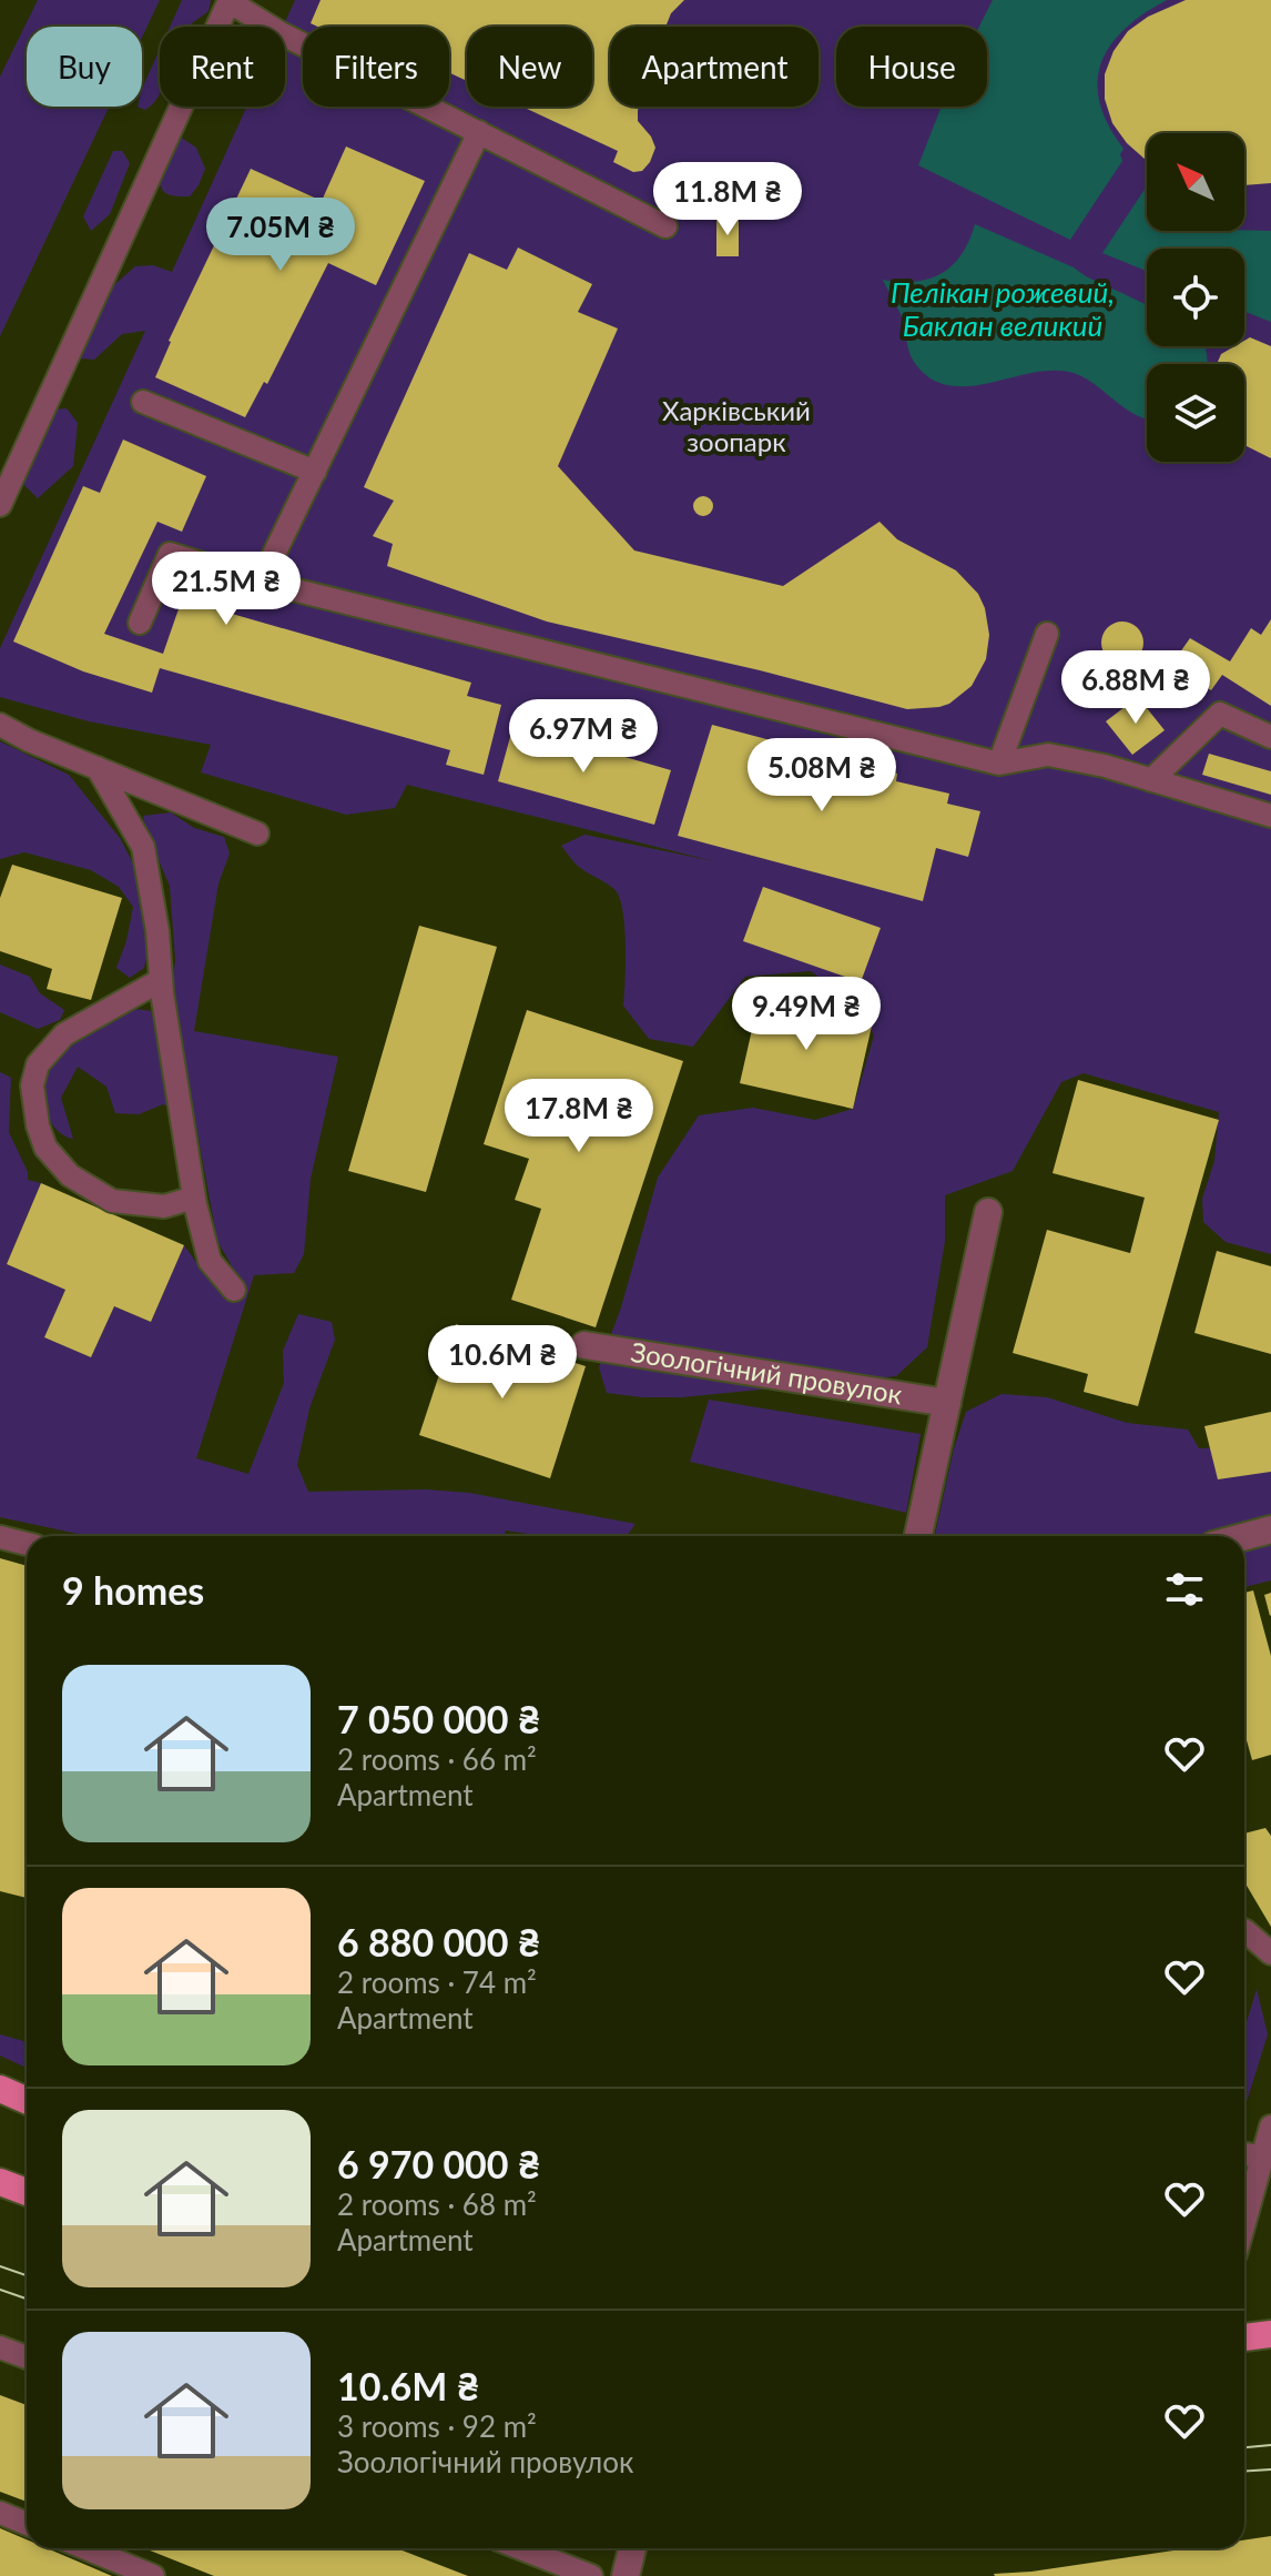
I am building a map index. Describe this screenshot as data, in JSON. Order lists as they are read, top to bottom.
{
  "streets": {
    "street": ["Зоологічний провулок"]
  },
  "water": ["Пелікан рожевий, Баклан великий"],
  "parks": ["Харківський зоопарк"],
  "north": "top left",
  "page": {
    "chip": [
      "Buy",
      "Rent",
      "Filters",
      "New",
      "Apartment",
      "House"
    ],
    "price": [
      "11.8M ₴",
      "7.05M ₴",
      "21.5M ₴",
      "6.88M ₴",
      "6.97M ₴",
      "5.08M ₴",
      "9.49M ₴",
      "17.8M ₴",
      "10.6M ₴"
    ],
    "heading": "9 homes",
    "list": [
      {
        "name": "7 050 000 ₴",
        "note": "2 rooms · 66 m² · Apartment"
      },
      {
        "name": "6 880 000 ₴",
        "note": "2 rooms · 74 m² · Apartment"
      },
      {
        "name": "6 970 000 ₴",
        "note": "2 rooms · 68 m² · Apartment"
      },
      {
        "name": "10.6M ₴",
        "note": "3 rooms · 92 m² · Зоологічний провулок"
      }
    ]
  }
}
